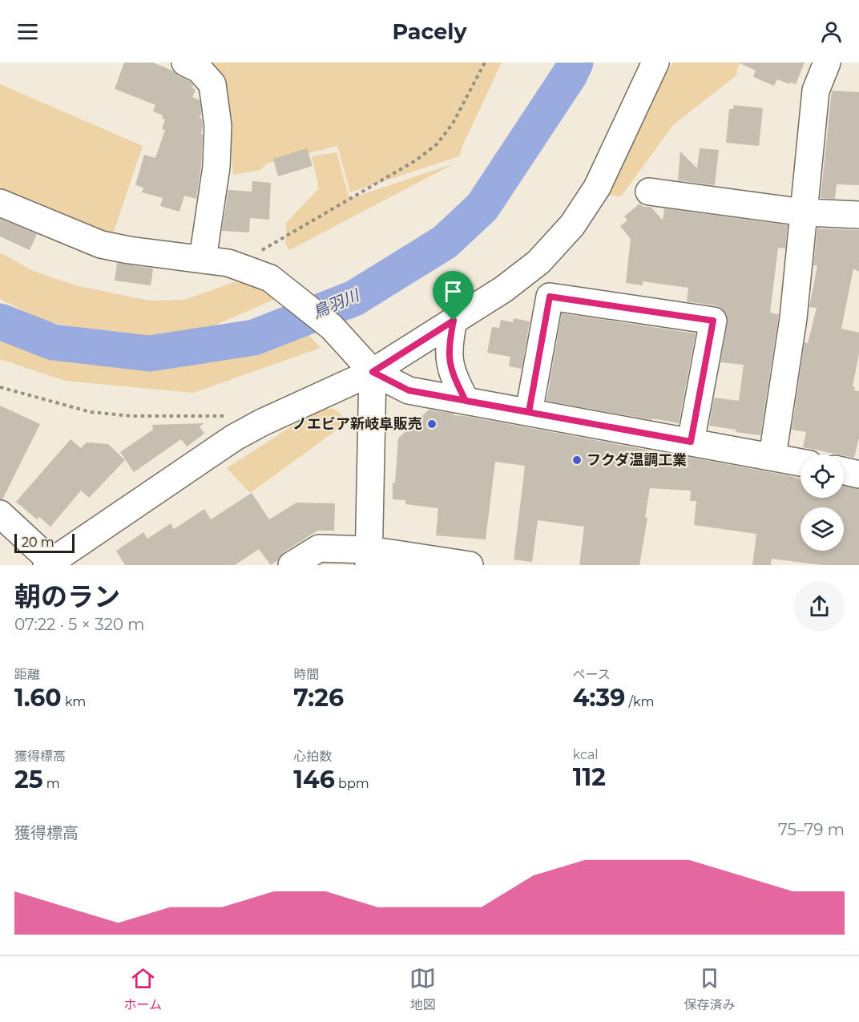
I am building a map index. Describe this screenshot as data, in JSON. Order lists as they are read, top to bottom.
{
  "water": ["鳥羽川"],
  "places": ["ノエビア新岐阜販売", "フクダ温調工業"],
  "scale_bar": "20 m",
  "page": {
    "header": "Pacely",
    "scale": "20 m",
    "heading": ["朝のラン", "07:22 · 5 × 320 m"],
    "stats": [
      ["距離", "1.60 km"],
      ["時間", "7:26"],
      ["ペース", "4:39 /km"],
      ["獲得標高", "25 m"],
      ["心拍数", "146 bpm"],
      ["kcal", "112"]
    ],
    "chart": ["獲得標高", "75–79 m"],
    "tabs": ["ホーム", "地図", "保存済み"]
  }
}
